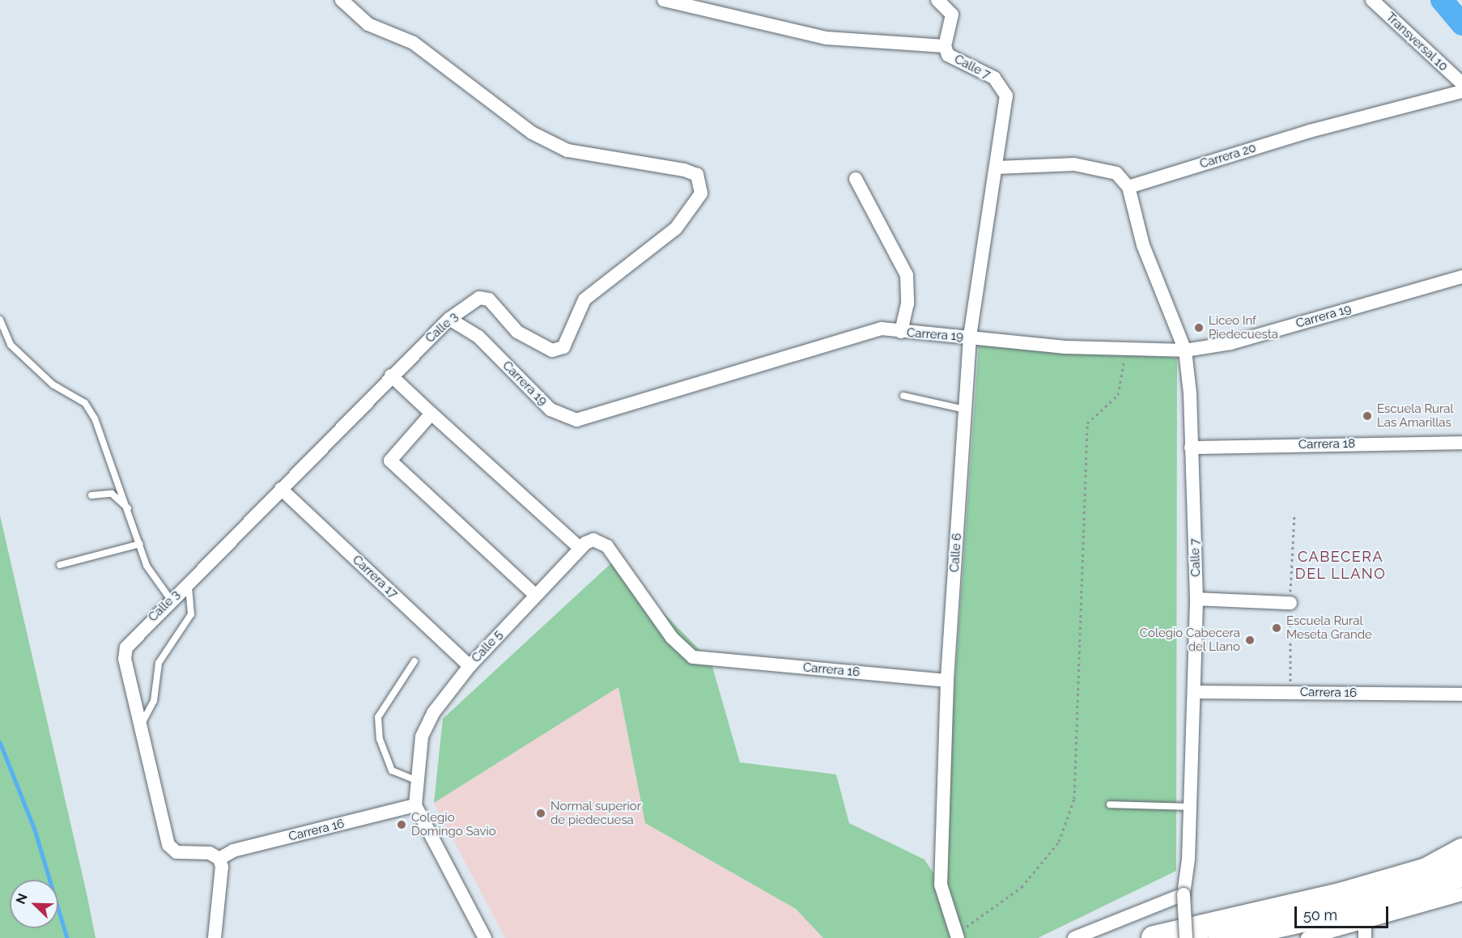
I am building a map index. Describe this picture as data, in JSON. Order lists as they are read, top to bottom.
{
  "streets": {
    "street": [
      "Transversal 10",
      "Calle 7",
      "Carrera 20",
      "Carrera 19",
      "Calle 3",
      "Carrera 18",
      "Calle 6",
      "Carrera 17",
      "Calle 5",
      "Carrera 16"
    ]
  },
  "crossings": [
    ["Calle 7", "Carrera 20"],
    ["Calle 7", "Carrera 19"],
    ["Calle 7", "Carrera 18"],
    ["Calle 7", "Calle 6"],
    ["Calle 7", "Carrera 16"],
    ["Carrera 19", "Calle 3"],
    ["Carrera 19", "Calle 6"],
    ["Calle 3", "Carrera 17"],
    ["Calle 3", "Carrera 16"],
    ["Calle 6", "Carrera 16"],
    ["Carrera 17", "Calle 5"],
    ["Calle 5", "Carrera 16"]
  ],
  "districts": ["CABECERA DEL LLANO"],
  "places": [
    "Liceo Inf Piedecuesta",
    "Escuela Rural Las Amarillas",
    "Escuela Rural Meseta Grande",
    "Colegio Cabecera del Llano",
    "Normal superior de piedecuesa",
    "Colegio Domingo Savio"
  ],
  "scale_bar": "50 m",
  "north": "top left"
}
